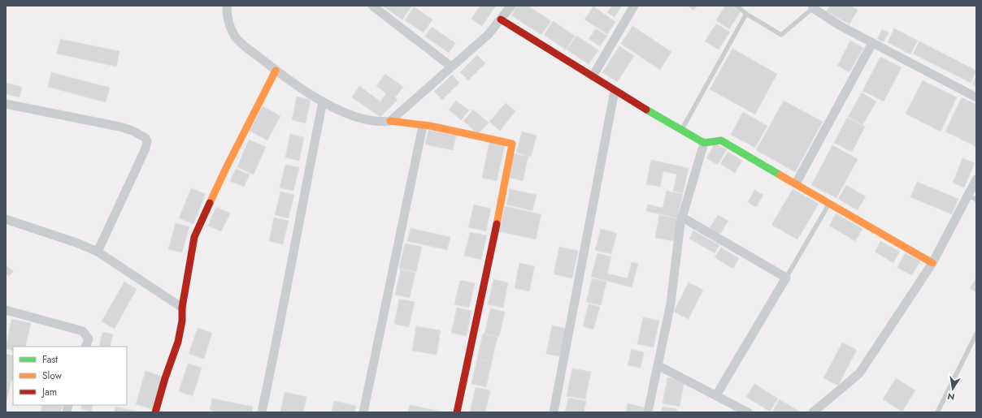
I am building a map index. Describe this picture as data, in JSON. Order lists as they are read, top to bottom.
{
  "legend": ["Fast", "Slow", "Jam"],
  "north": "bottom"
}
